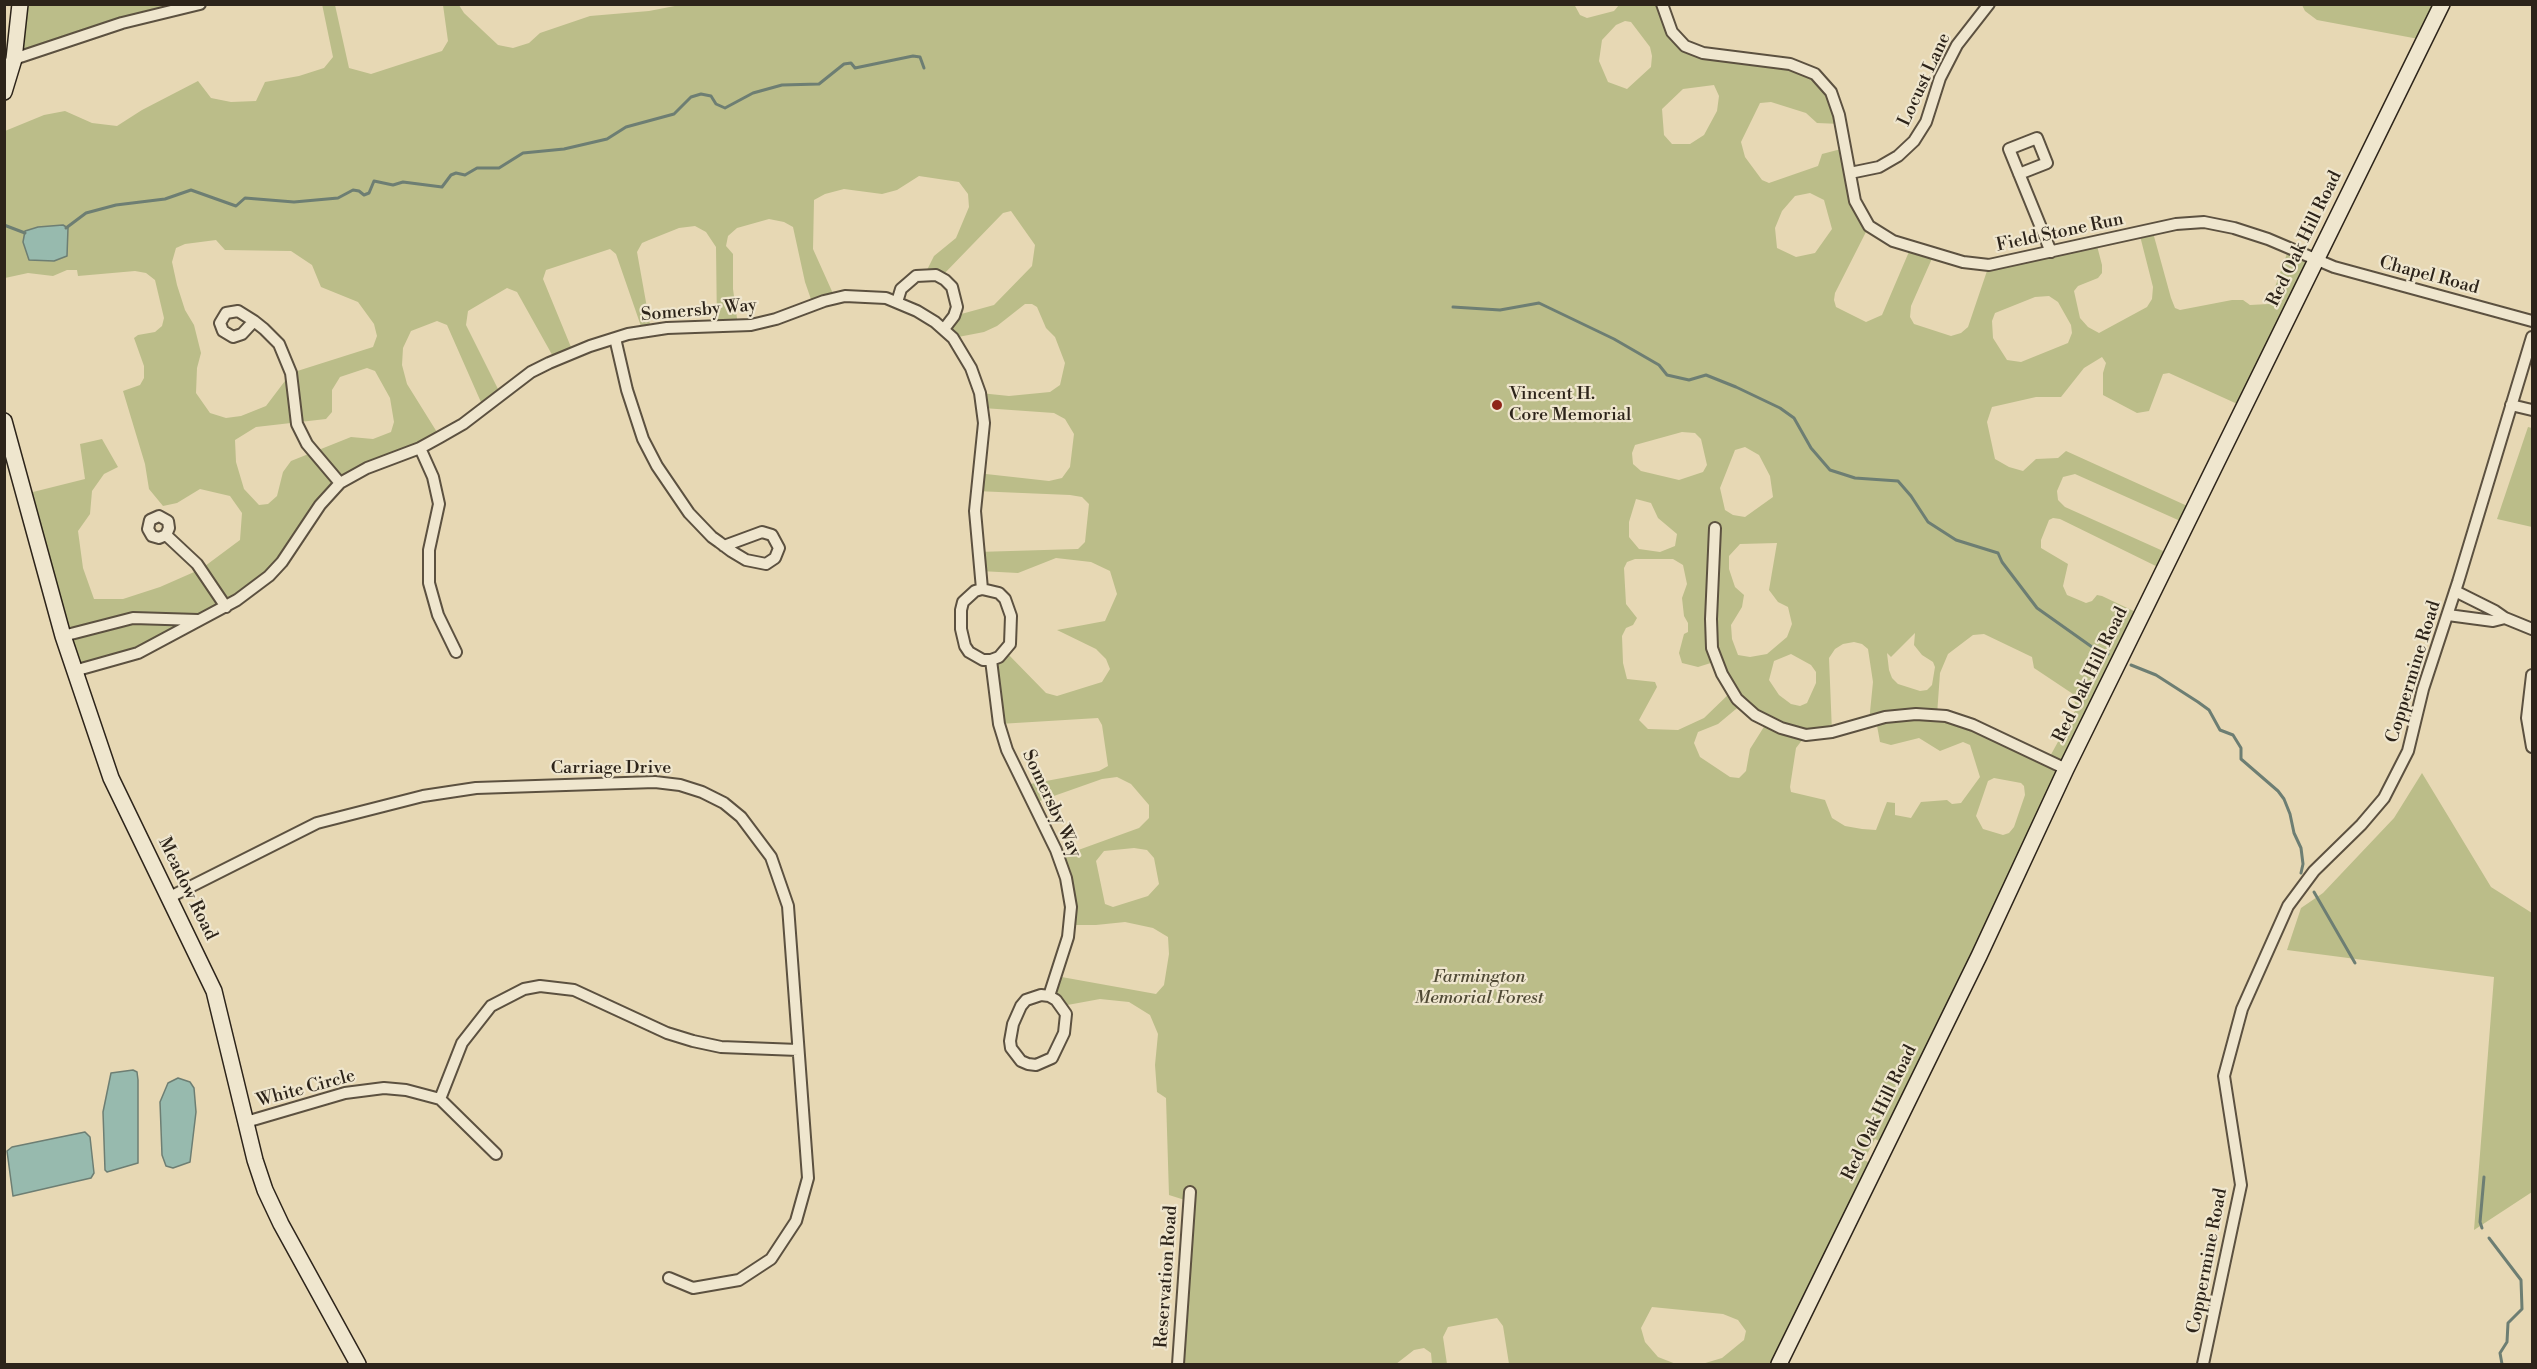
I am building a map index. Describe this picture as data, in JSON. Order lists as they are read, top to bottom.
{
  "streets": {
    "street": [
      "Locust Lane",
      "Field Stone Run",
      "Red Oak Hill Road",
      "Chapel Road",
      "Somersby Way",
      "Coppermine Road",
      "Carriage Drive",
      "Meadow Road",
      "White Circle",
      "Reservation Road"
    ]
  },
  "crossings": [
    ["Locust Lane", "Field Stone Run"],
    ["Field Stone Run", "Red Oak Hill Road"],
    ["Field Stone Run", "Chapel Road"],
    ["Red Oak Hill Road", "Chapel Road"],
    ["Somersby Way", "Meadow Road"],
    ["Carriage Drive", "Meadow Road"],
    ["Meadow Road", "White Circle"]
  ],
  "parks": ["Farmington Memorial Forest"],
  "places": ["Vincent H. Core Memorial"]
}
